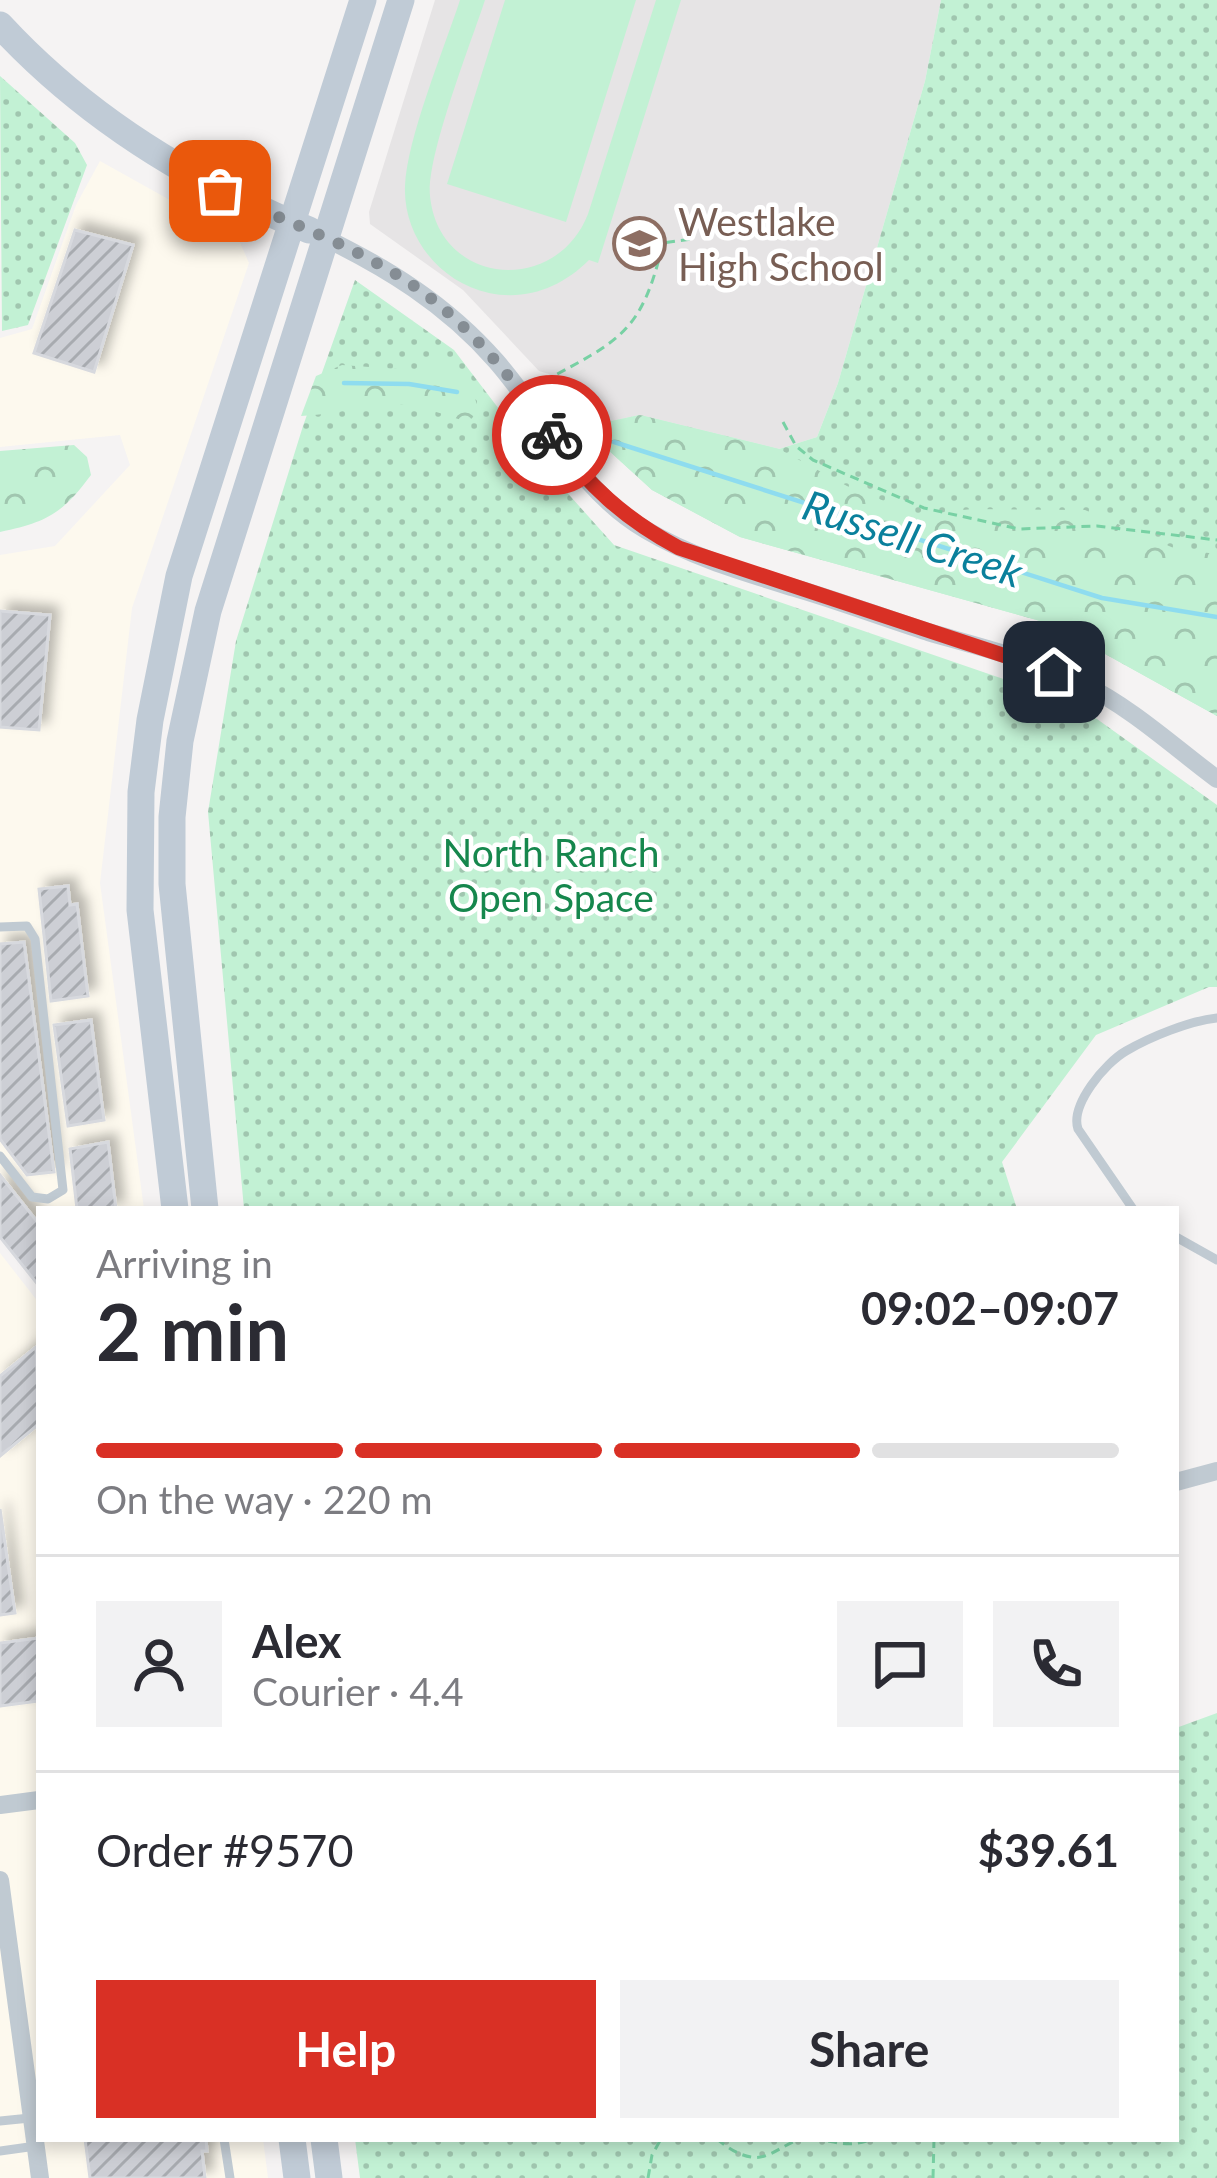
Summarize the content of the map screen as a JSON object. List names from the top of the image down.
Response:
{
  "water": ["Russell Creek"],
  "parks": ["North Ranch Open Space"],
  "places": {
    "school or university": ["Westlake High School"]
  },
  "page": {
    "heading": ["2 min", "Arriving in", "09:02–09:07"],
    "panel": [
      "Alex",
      "Courier · 4.4",
      "Order #9570",
      "$39.61"
    ],
    "bar": "On the way · 220 m",
    "buttons": ["Help", "Share"]
  }
}
